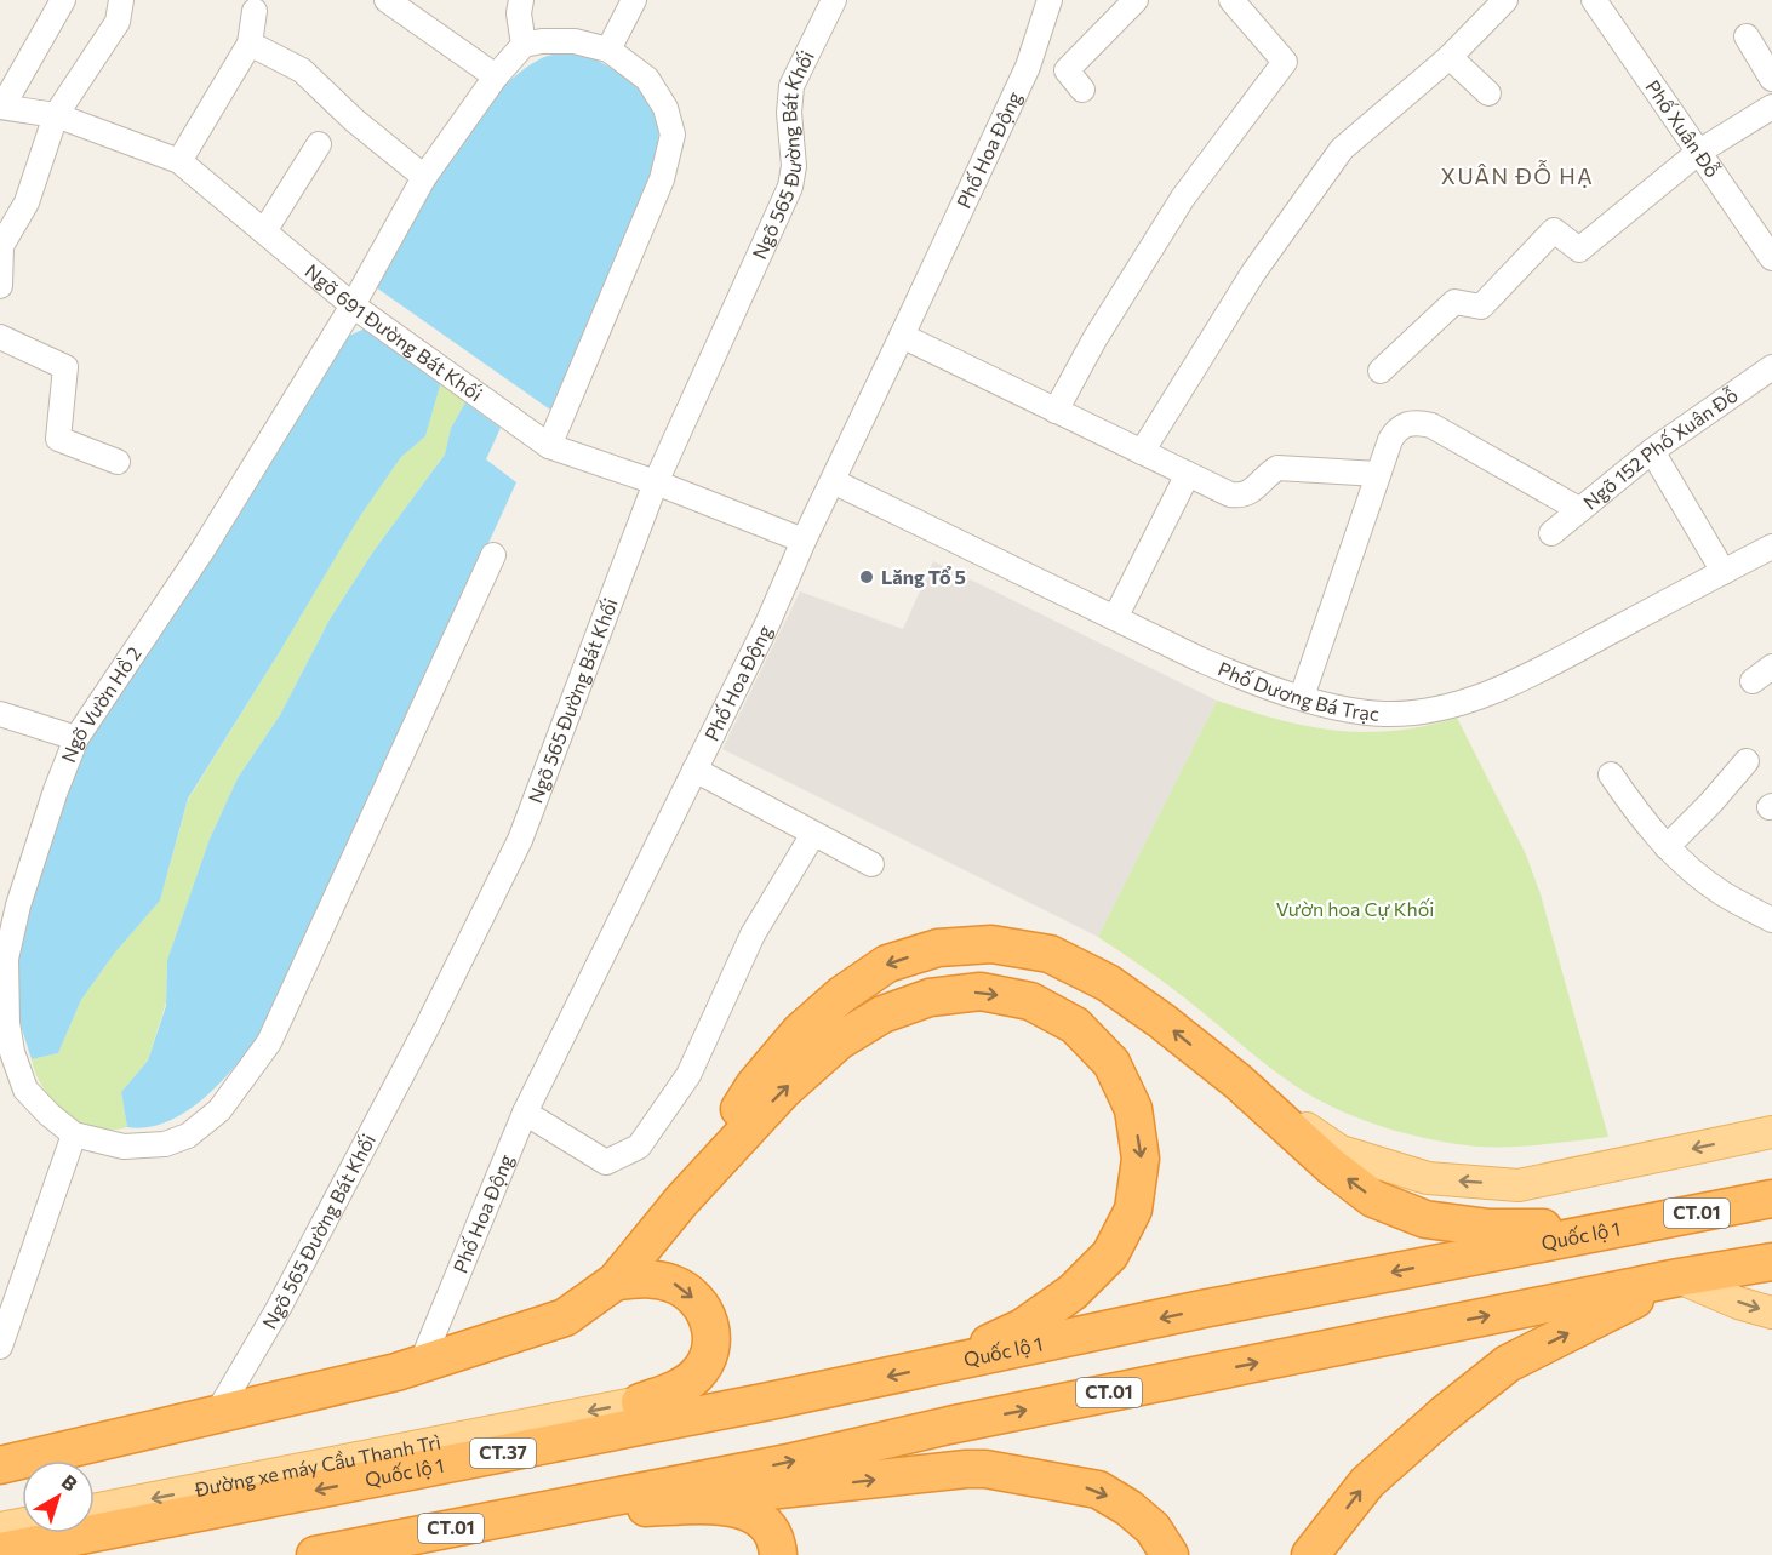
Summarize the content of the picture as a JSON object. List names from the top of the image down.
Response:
{
  "streets": {
    "highway": ["CT.01", "Quốc lộ 1", "CT.37"],
    "main road": ["Đường xe máy Cầu Thanh Trì"],
    "street": [
      "Phố Xuân Đỗ",
      "Phố Hoa Động",
      "Ngõ 565 Đường Bát Khối",
      "Ngõ 691 Đường Bát Khối",
      "Ngõ 152 Phố Xuân Đỗ",
      "Phố Dương Bá Trạc",
      "Ngõ Vườn Hồ 2"
    ]
  },
  "crossings": [
    ["Phố Hoa Động", "Ngõ 691 Đường Bát Khối"],
    ["Phố Hoa Động", "Phố Dương Bá Trạc"],
    ["Ngõ 565 Đường Bát Khối", "Ngõ 691 Đường Bát Khối"],
    ["Ngõ 691 Đường Bát Khối", "Ngõ Vườn Hồ 2"],
    ["Quốc lộ 1", "CT.37"],
    ["Quốc lộ 1", "Đường xe máy Cầu Thanh Trì"],
    ["CT.37", "Đường xe máy Cầu Thanh Trì"]
  ],
  "one_way": ["Đường xe máy Cầu Thanh Trì"],
  "districts": ["XUÂN ĐỖ HẠ"],
  "parks": ["Vườn hoa Cự Khối"],
  "places": ["Lăng Tổ 5"],
  "north": "top right"
}
